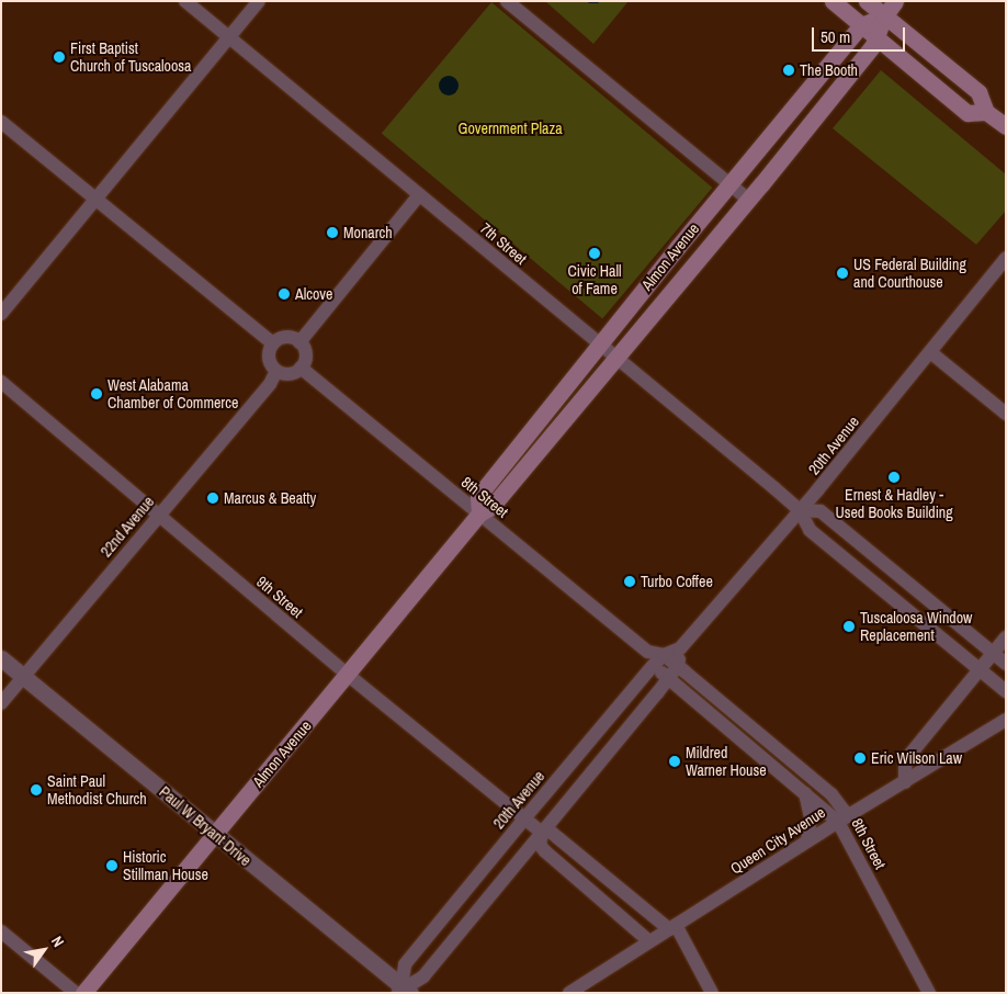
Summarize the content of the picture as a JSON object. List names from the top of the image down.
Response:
{
  "streets": {
    "main road": ["Almon Avenue"],
    "street": [
      "7th Street",
      "20th Avenue",
      "8th Street",
      "22nd Avenue",
      "9th Street",
      "Paul W Bryant Drive",
      "Queen City Avenue"
    ]
  },
  "crossings": [
    ["7th Street", "Almon Avenue"],
    ["7th Street", "20th Avenue"],
    ["Almon Avenue", "8th Street"],
    ["Almon Avenue", "9th Street"],
    ["Almon Avenue", "Paul W Bryant Drive"],
    ["20th Avenue", "8th Street"],
    ["20th Avenue", "9th Street"],
    ["20th Avenue", "Paul W Bryant Drive"],
    ["8th Street", "22nd Avenue"],
    ["8th Street", "Queen City Avenue"],
    ["22nd Avenue", "9th Street"],
    ["22nd Avenue", "Paul W Bryant Drive"],
    ["9th Street", "Queen City Avenue"]
  ],
  "parks": ["Government Plaza"],
  "places": [
    "First Baptist Church of Tuscaloosa",
    "The Booth",
    "Monarch",
    "Civic Hall of Fame",
    "US Federal Building and Courthouse",
    "Alcove",
    "West Alabama Chamber of Commerce",
    "Ernest & Hadley - Used Books Building",
    "Marcus & Beatty",
    "Turbo Coffee",
    "Tuscaloosa Window Replacement",
    "Eric Wilson Law",
    "Mildred Warner House",
    "Saint Paul Methodist Church",
    "Historic Stillman House"
  ],
  "scale_bar": "50 m",
  "north": "top right"
}
